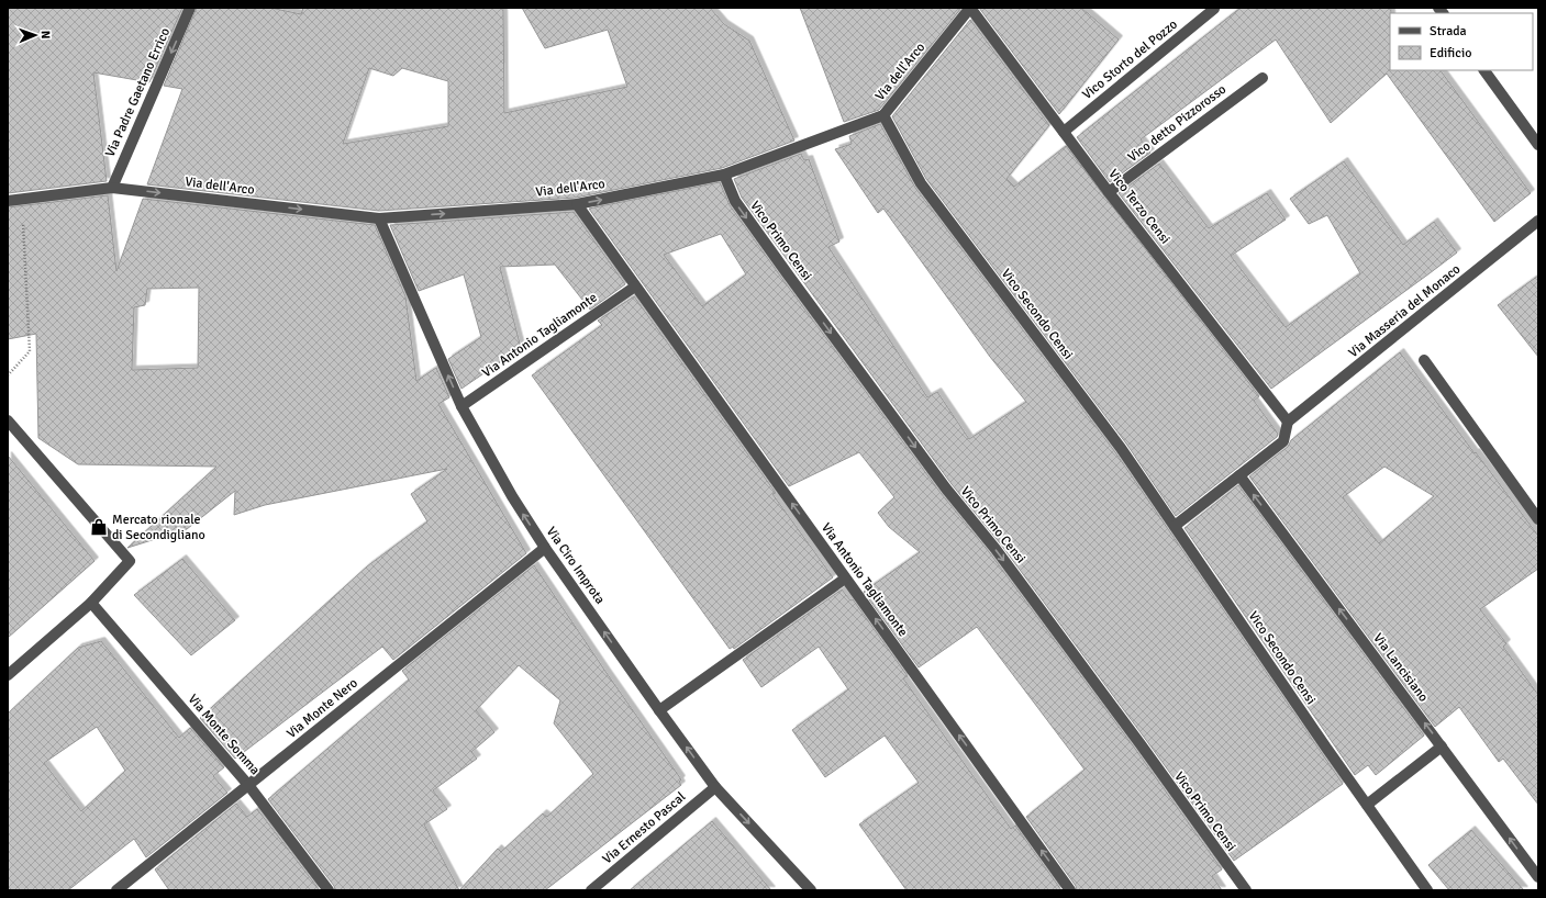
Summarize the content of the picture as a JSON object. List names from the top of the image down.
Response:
{
  "streets": {
    "street": [
      "Vico Storto del Pozzo",
      "Via dell'Arco",
      "Via Padre Gaetano Errico",
      "Vico detto Pizzorosso",
      "Vico Terzo Censi",
      "Vico Primo Censi",
      "Via Masseria del Monaco",
      "Vico Secondo Censi",
      "Via Antonio Tagliamonte",
      "Via Ciro Improta",
      "Via Lancisiano",
      "Via Monte Nero",
      "Via Monte Somma",
      "Via Ernesto Pascal"
    ]
  },
  "crossings": [
    ["Vico Storto del Pozzo", "Vico Terzo Censi"],
    ["Via dell'Arco", "Via Padre Gaetano Errico"],
    ["Via dell'Arco", "Vico Terzo Censi"],
    ["Via dell'Arco", "Vico Primo Censi"],
    ["Via dell'Arco", "Vico Secondo Censi"],
    ["Via dell'Arco", "Via Antonio Tagliamonte"],
    ["Via dell'Arco", "Via Ciro Improta"],
    ["Vico detto Pizzorosso", "Vico Terzo Censi"],
    ["Vico Terzo Censi", "Via Masseria del Monaco"],
    ["Via Antonio Tagliamonte", "Via Ciro Improta"],
    ["Via Ciro Improta", "Via Monte Nero"],
    ["Via Ciro Improta", "Via Ernesto Pascal"],
    ["Via Monte Nero", "Via Monte Somma"]
  ],
  "one_way": [
    "Via dell'Arco",
    "Via Padre Gaetano Errico",
    "Vico Primo Censi",
    "Via Antonio Tagliamonte",
    "Via Lancisiano"
  ],
  "places": {
    "shop": ["Mercato rionale di Secondigliano"]
  },
  "legend": ["Strada", "Edificio"],
  "north": "right"
}
